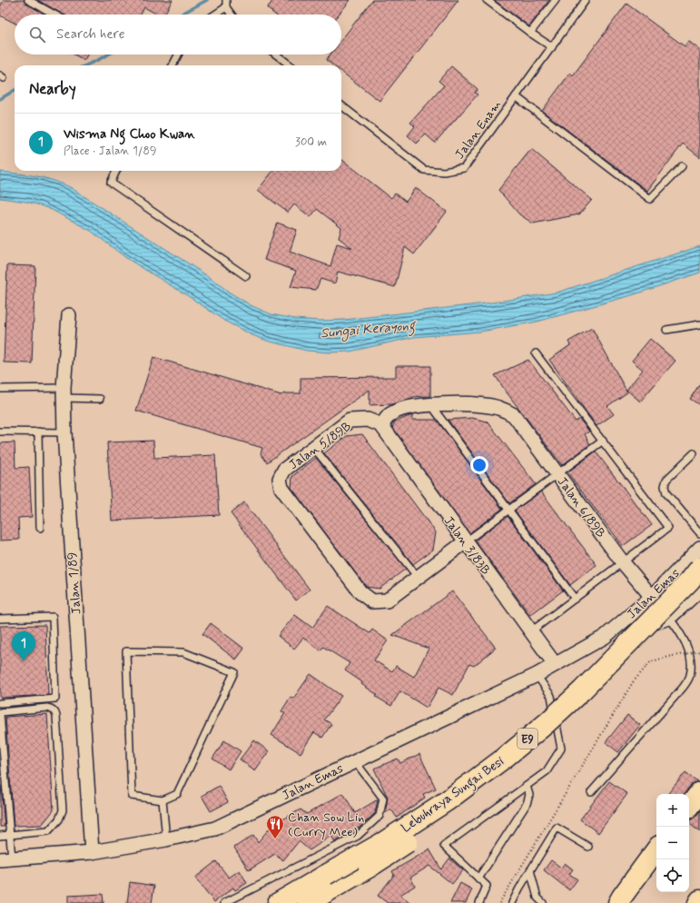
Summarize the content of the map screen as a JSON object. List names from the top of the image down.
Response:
{
  "streets": {
    "highway": ["E9", "Lebuhraya Sungai Besi"],
    "street": [
      "Jalan 5/89B",
      "Jalan 6/89B",
      "Jalan 3/83B",
      "Jalan 1/89",
      "Jalan Emas"
    ],
    "lane": ["Jalan Enam"]
  },
  "crossings": [
    ["Jalan 5/89B", "Jalan 3/83B"],
    ["Jalan 6/89B", "Jalan Emas"],
    ["Jalan 3/83B", "Jalan Emas"],
    ["Jalan 1/89", "Jalan Emas"],
    ["Jalan Emas", "Lebuhraya Sungai Besi"]
  ],
  "water": ["Sungai Kerayong"],
  "places": {
    "restaurant": ["Chan Sow Lin (Curry Mee)"]
  },
  "page": {
    "search": "Search here",
    "heading": "Nearby",
    "list": [
      {
        "mark": "1",
        "name": "Wisma Ng Choo Kwan",
        "note": "Place · Jalan 1/89",
        "value": "300 m"
      }
    ],
    "pins": "1",
    "map_buttons": ["+", "−"]
  }
}
